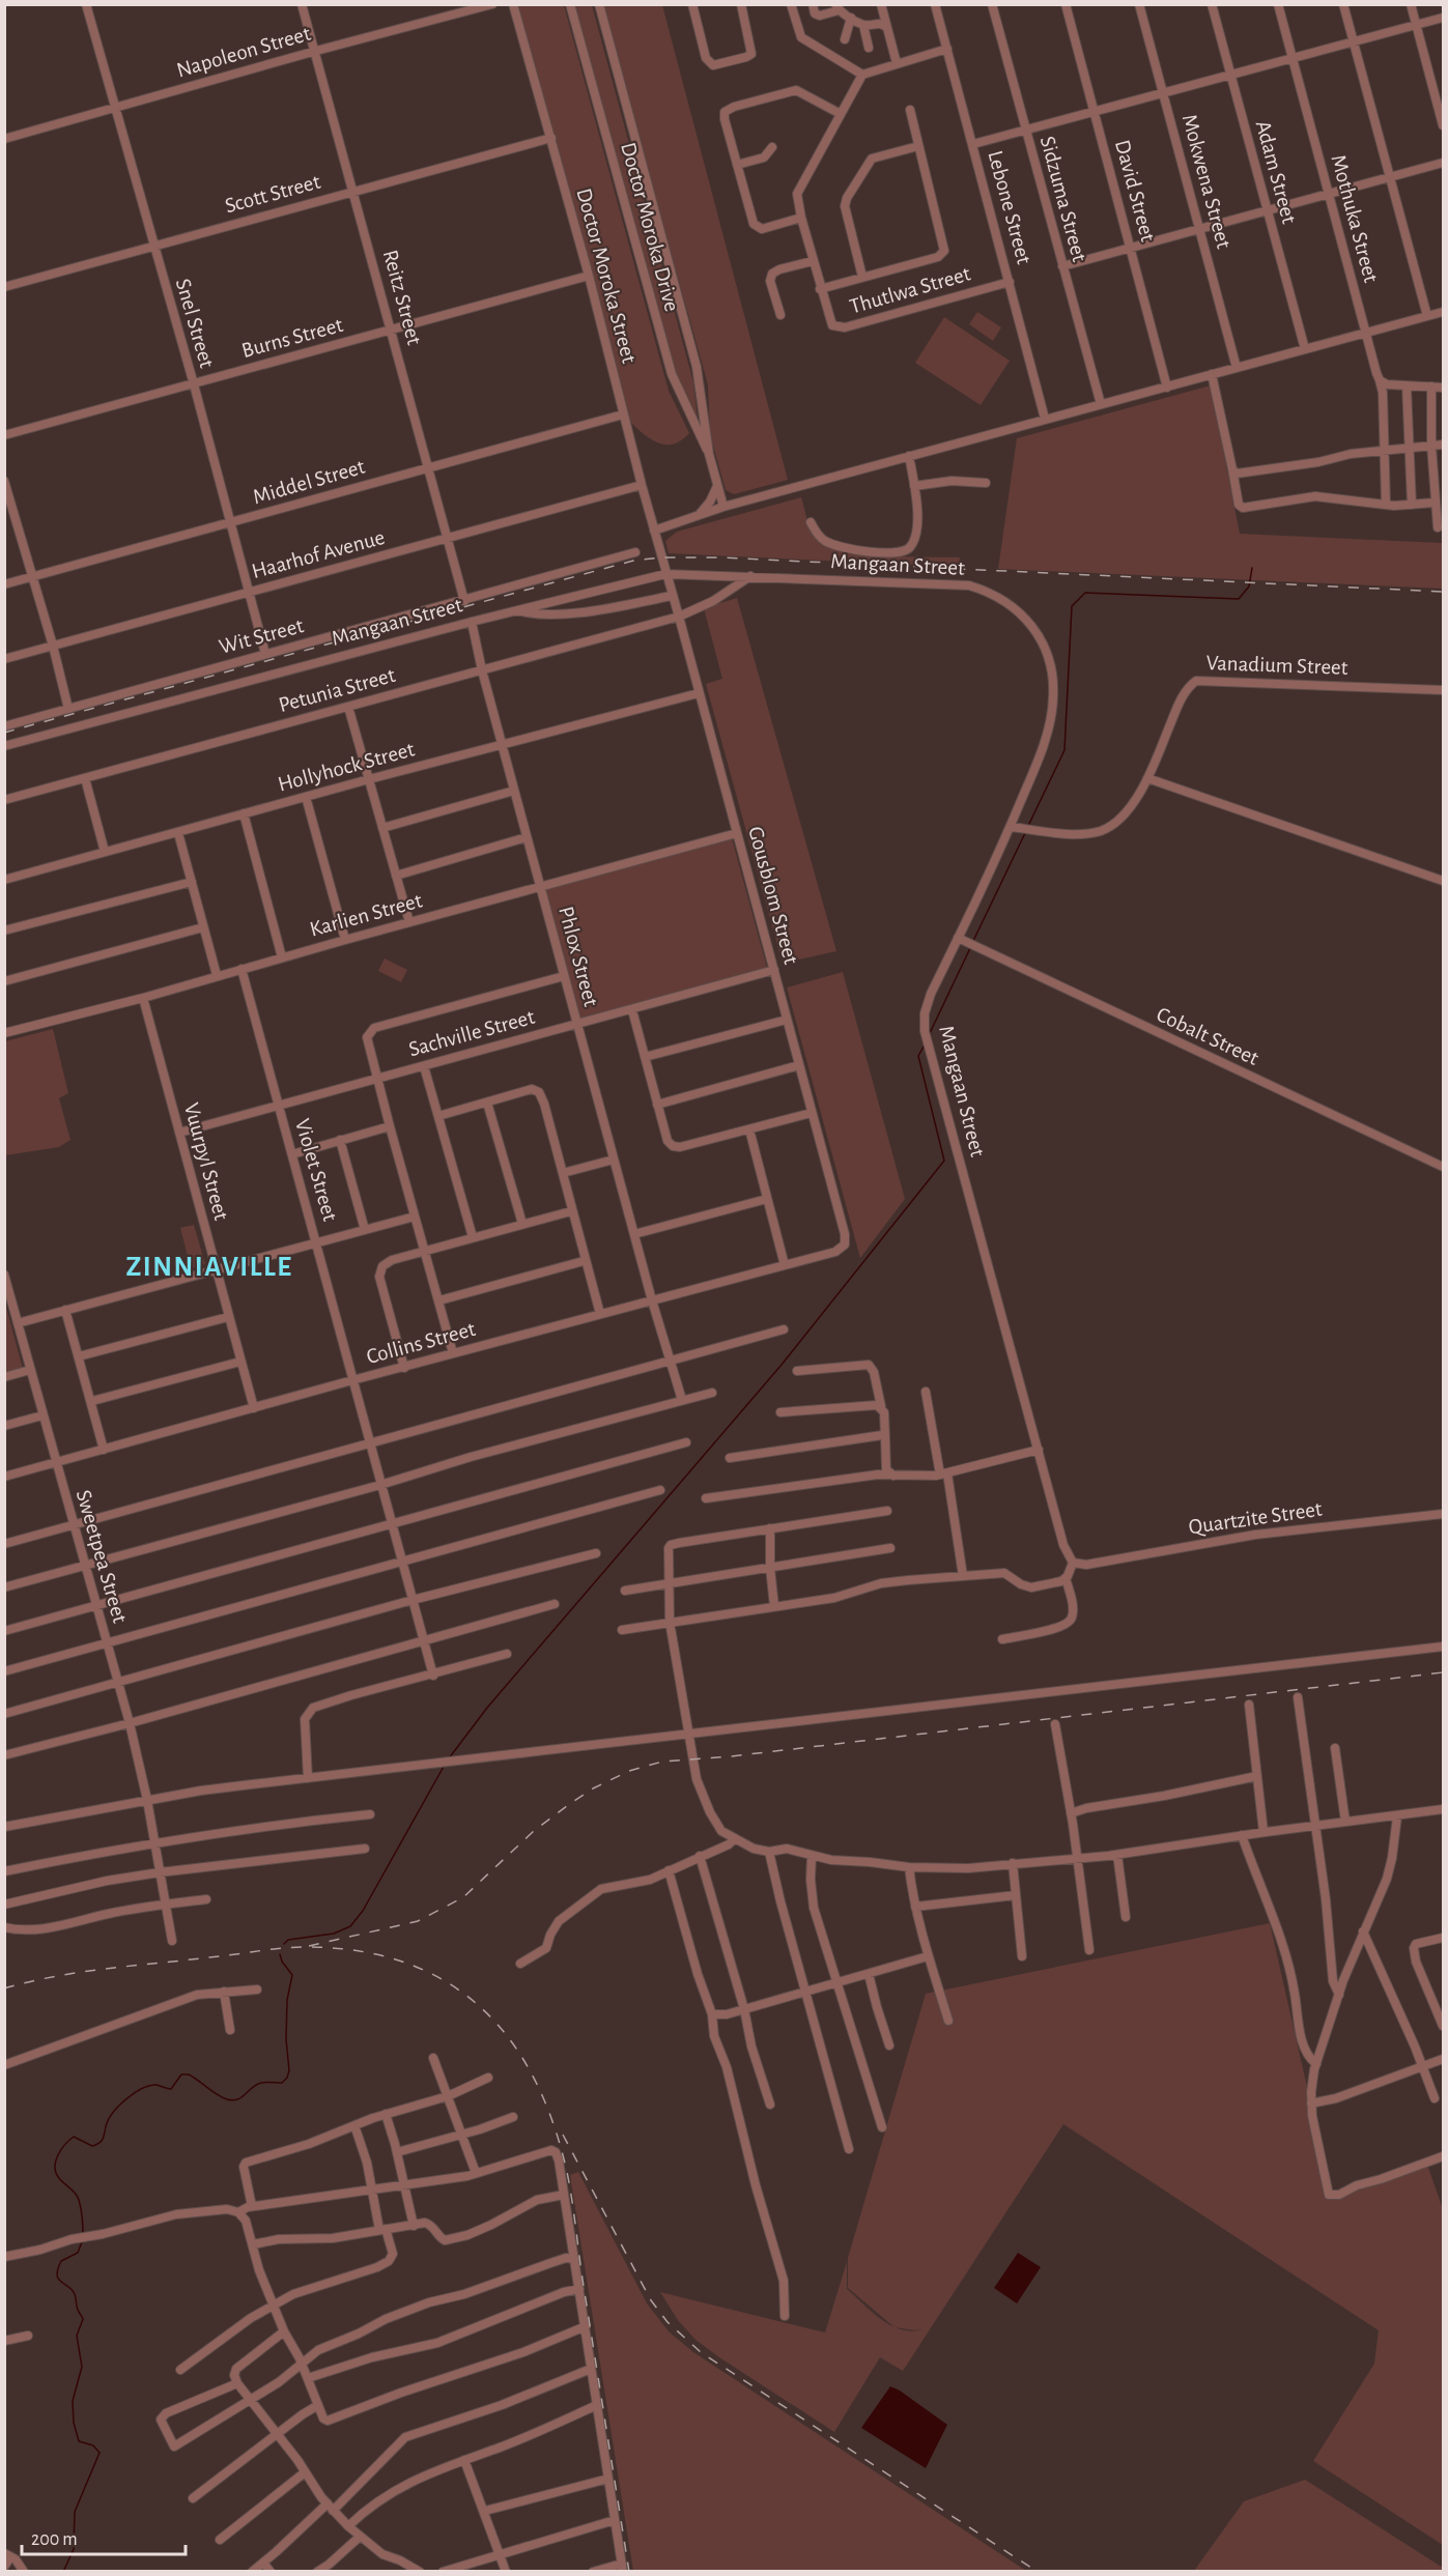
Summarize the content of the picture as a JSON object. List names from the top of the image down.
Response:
{
  "streets": {
    "street": [
      "Napoleon Street",
      "Adam Street",
      "Mokwena Street",
      "David Street",
      "Scott Street",
      "Sidzuma Street",
      "Lebone Street",
      "Mothuka Street",
      "Doctor Moroka Drive",
      "Doctor Moroka Street",
      "Thutlwa Street",
      "Reitz Street",
      "Snel Street",
      "Burns Street",
      "Middel Street",
      "Haarhof Avenue",
      "Mangaan Street",
      "Wit Street",
      "Vanadium Street",
      "Petunia Street",
      "Hollyhock Street",
      "Gousblom Street",
      "Karlien Street",
      "Phlox Street",
      "Sachville Street",
      "Cobalt Street",
      "Vuurpyl Street",
      "Violet Street",
      "Collins Street",
      "Quartzite Street",
      "Sweetpea Street"
    ]
  },
  "crossings": [
    ["Napoleon Street", "Reitz Street"],
    ["Napoleon Street", "Snel Street"],
    ["Scott Street", "Doctor Moroka Street"],
    ["Scott Street", "Reitz Street"],
    ["Scott Street", "Snel Street"],
    ["Lebone Street", "Thutlwa Street"],
    ["Doctor Moroka Street", "Burns Street"],
    ["Doctor Moroka Street", "Middel Street"],
    ["Doctor Moroka Street", "Haarhof Avenue"],
    ["Doctor Moroka Street", "Gousblom Street"],
    ["Reitz Street", "Burns Street"],
    ["Reitz Street", "Middel Street"],
    ["Reitz Street", "Haarhof Avenue"],
    ["Reitz Street", "Wit Street"],
    ["Snel Street", "Burns Street"],
    ["Snel Street", "Middel Street"],
    ["Snel Street", "Haarhof Avenue"],
    ["Snel Street", "Wit Street"],
    ["Mangaan Street", "Vanadium Street"],
    ["Mangaan Street", "Petunia Street"],
    ["Mangaan Street", "Gousblom Street"],
    ["Mangaan Street", "Phlox Street"],
    ["Mangaan Street", "Cobalt Street"],
    ["Mangaan Street", "Quartzite Street"],
    ["Petunia Street", "Gousblom Street"],
    ["Petunia Street", "Phlox Street"],
    ["Hollyhock Street", "Gousblom Street"],
    ["Hollyhock Street", "Phlox Street"],
    ["Gousblom Street", "Karlien Street"],
    ["Gousblom Street", "Sachville Street"],
    ["Gousblom Street", "Collins Street"],
    ["Karlien Street", "Phlox Street"],
    ["Karlien Street", "Vuurpyl Street"],
    ["Karlien Street", "Violet Street"],
    ["Phlox Street", "Sachville Street"],
    ["Phlox Street", "Collins Street"],
    ["Sachville Street", "Vuurpyl Street"],
    ["Sachville Street", "Violet Street"],
    ["Vuurpyl Street", "Collins Street"],
    ["Violet Street", "Collins Street"],
    ["Collins Street", "Sweetpea Street"]
  ],
  "districts": ["ZINNIAVILLE"],
  "scale_bar": "200 m"
}
